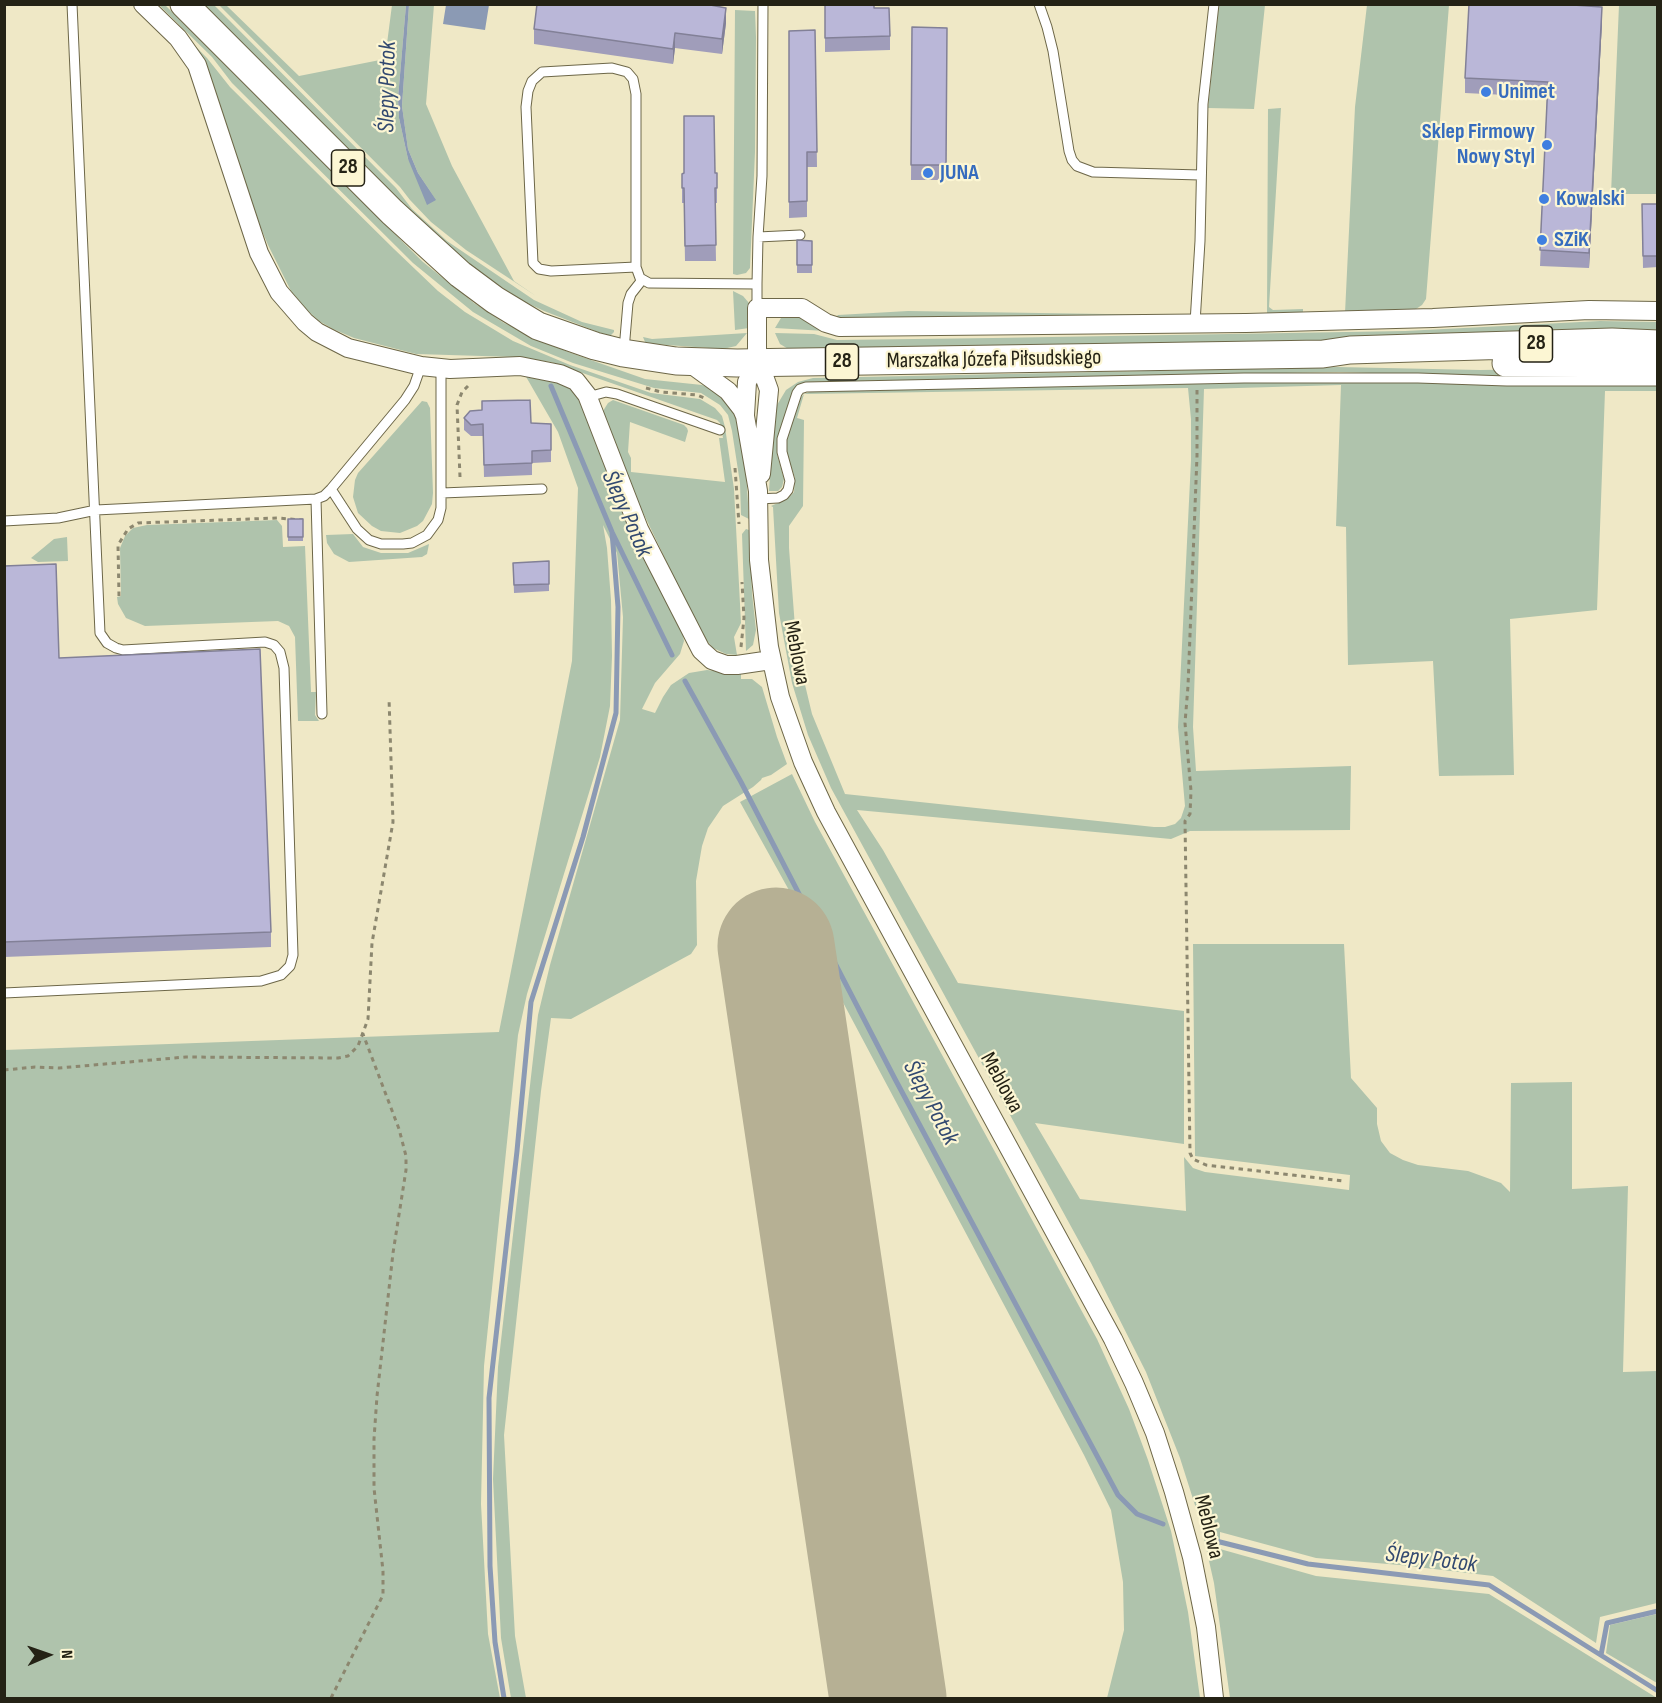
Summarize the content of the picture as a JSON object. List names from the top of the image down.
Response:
{
  "streets": {
    "main road": ["28", "Marszałka Józefa Piłsudskiego"],
    "street": ["Meblowa"]
  },
  "crossings": [
    ["Marszałka Józefa Piłsudskiego", "Meblowa"]
  ],
  "water": ["Ślepy Potok"],
  "places": [
    "Unimet",
    "Sklep Firmowy Nowy Styl",
    "JUNA",
    "Kowalski",
    "SZiK"
  ],
  "north": "right"
}
